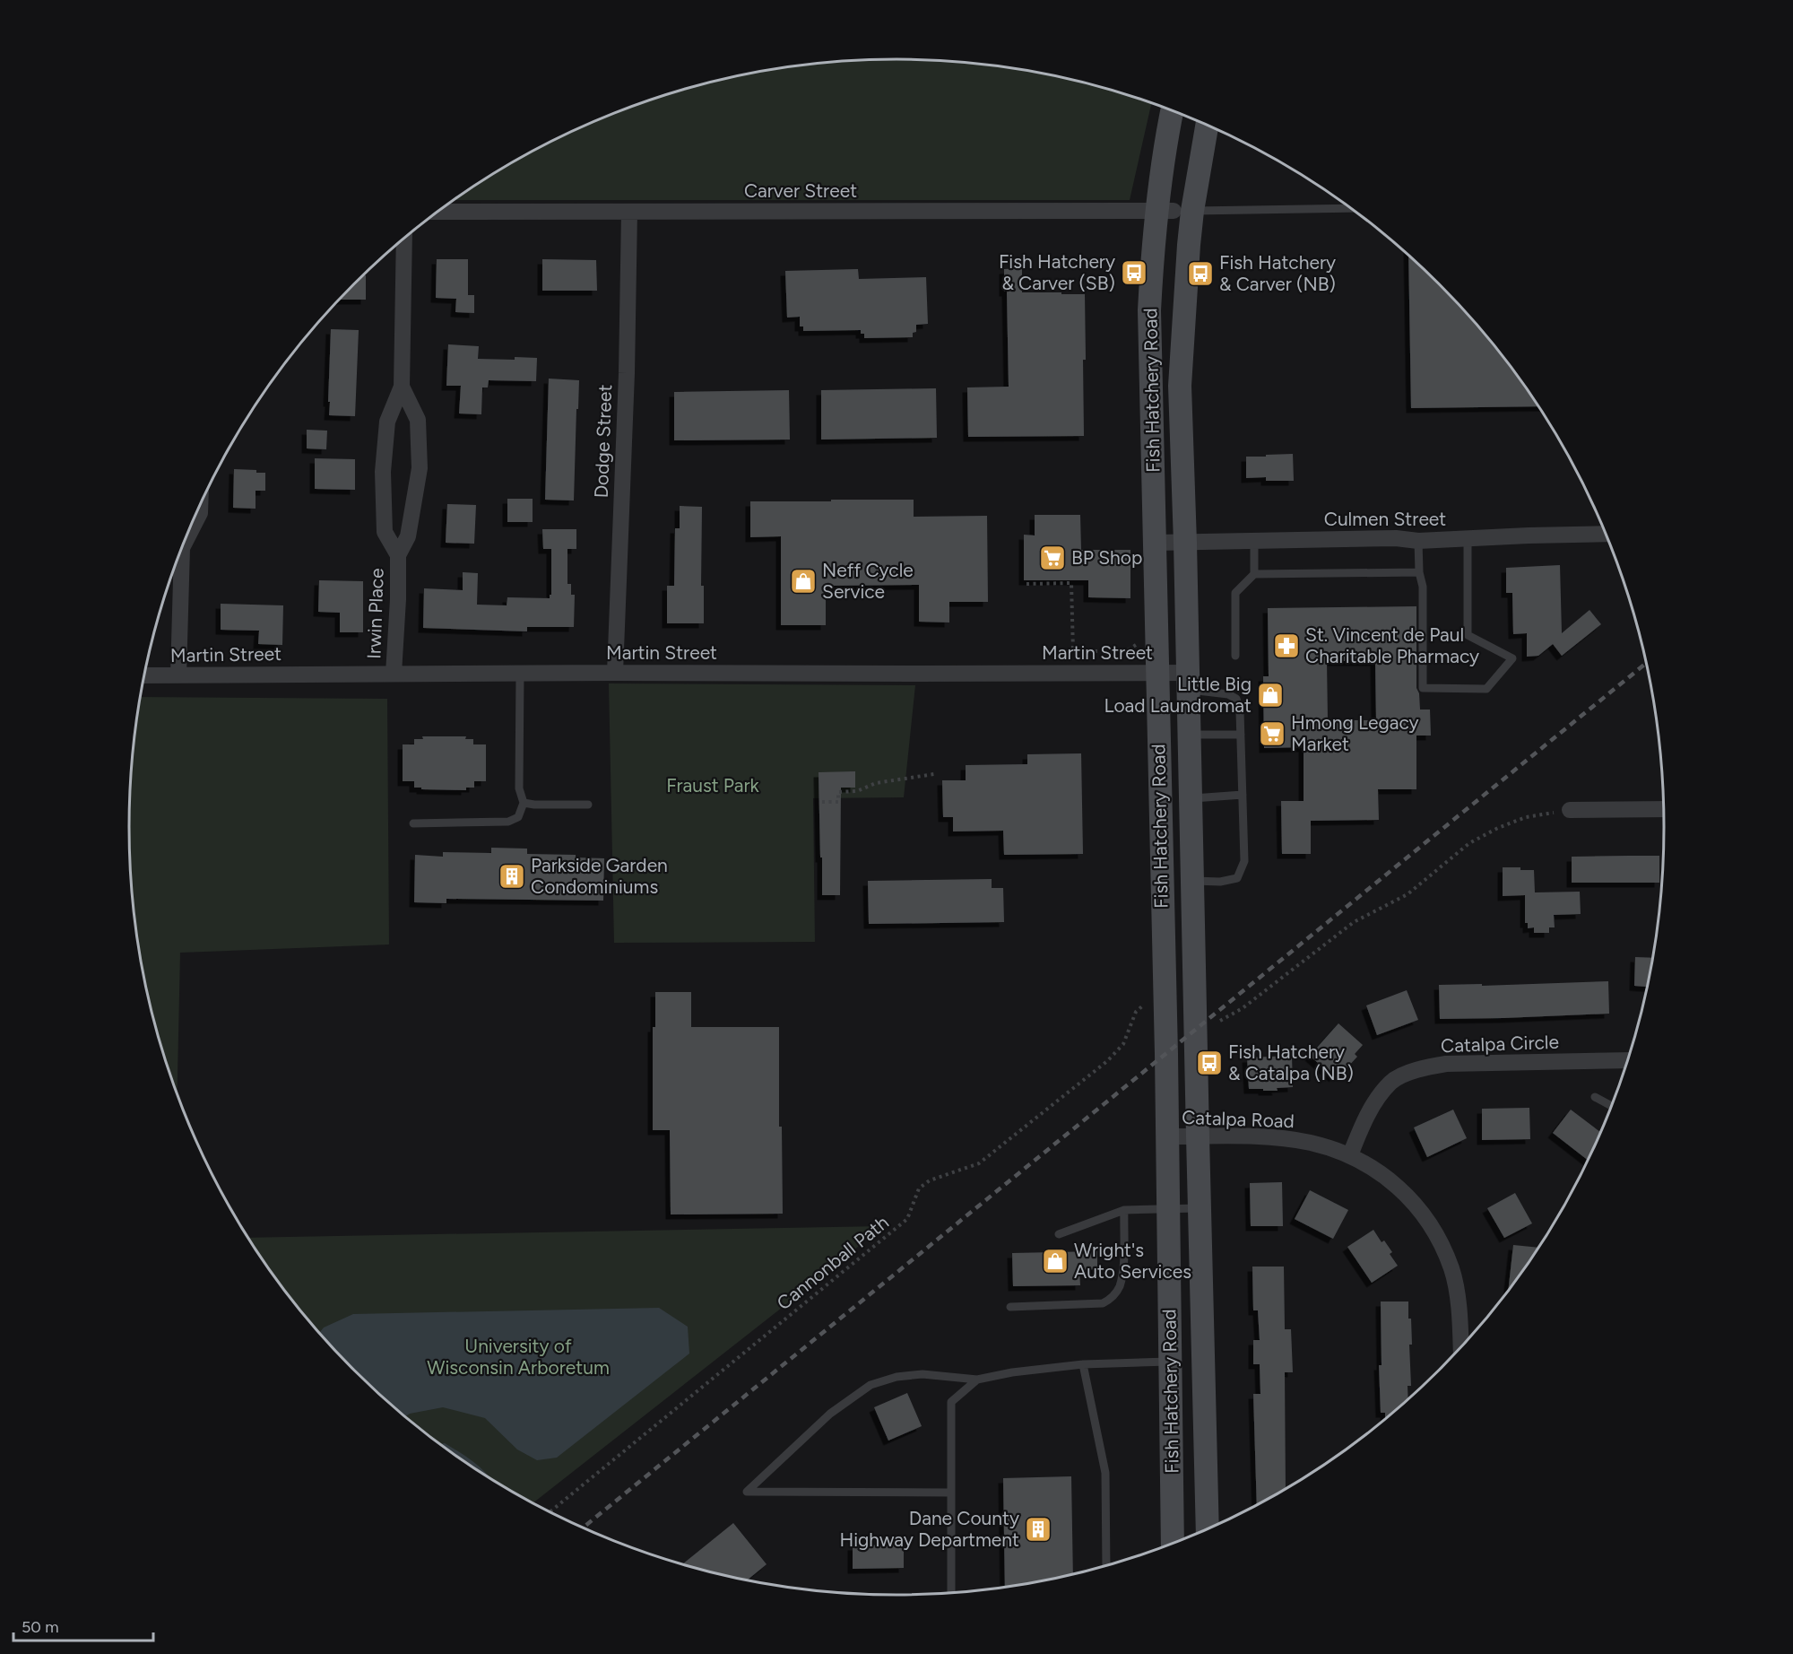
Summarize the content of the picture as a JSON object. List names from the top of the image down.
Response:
{
  "streets": {
    "main road": ["Fish Hatchery Road"],
    "street": [
      "Carver Street",
      "Dodge Street",
      "Culmen Street",
      "Irwin Place",
      "Martin Street",
      "Catalpa Circle",
      "Catalpa Road"
    ],
    "path": ["Cannonball Path"]
  },
  "crossings": [
    ["Carver Street", "Fish Hatchery Road"],
    ["Carver Street", "Dodge Street"],
    ["Fish Hatchery Road", "Culmen Street"],
    ["Fish Hatchery Road", "Martin Street"],
    ["Fish Hatchery Road", "Catalpa Road"],
    ["Dodge Street", "Martin Street"],
    ["Irwin Place", "Martin Street"],
    ["Catalpa Circle", "Catalpa Road"]
  ],
  "parks": ["Fraust Park", "University of Wisconsin Arboretum"],
  "places": {
    "bus stop": ["Fish Hatchery & Carver (SB)", "Fish Hatchery & Carver (NB)", "Fish Hatchery & Catalpa (NB)"],
    "supermarket": ["BP Shop", "Hmong Legacy Market"],
    "shop": ["Neff Cycle Service", "Little Big Load Laundromat", "Wright's Auto Services"],
    "pharmacy": ["St. Vincent de Paul Charitable Pharmacy"],
    "building": ["Parkside Garden Condominiums", "Dane County Highway Department"]
  },
  "scale_bar": "50 m"
}
